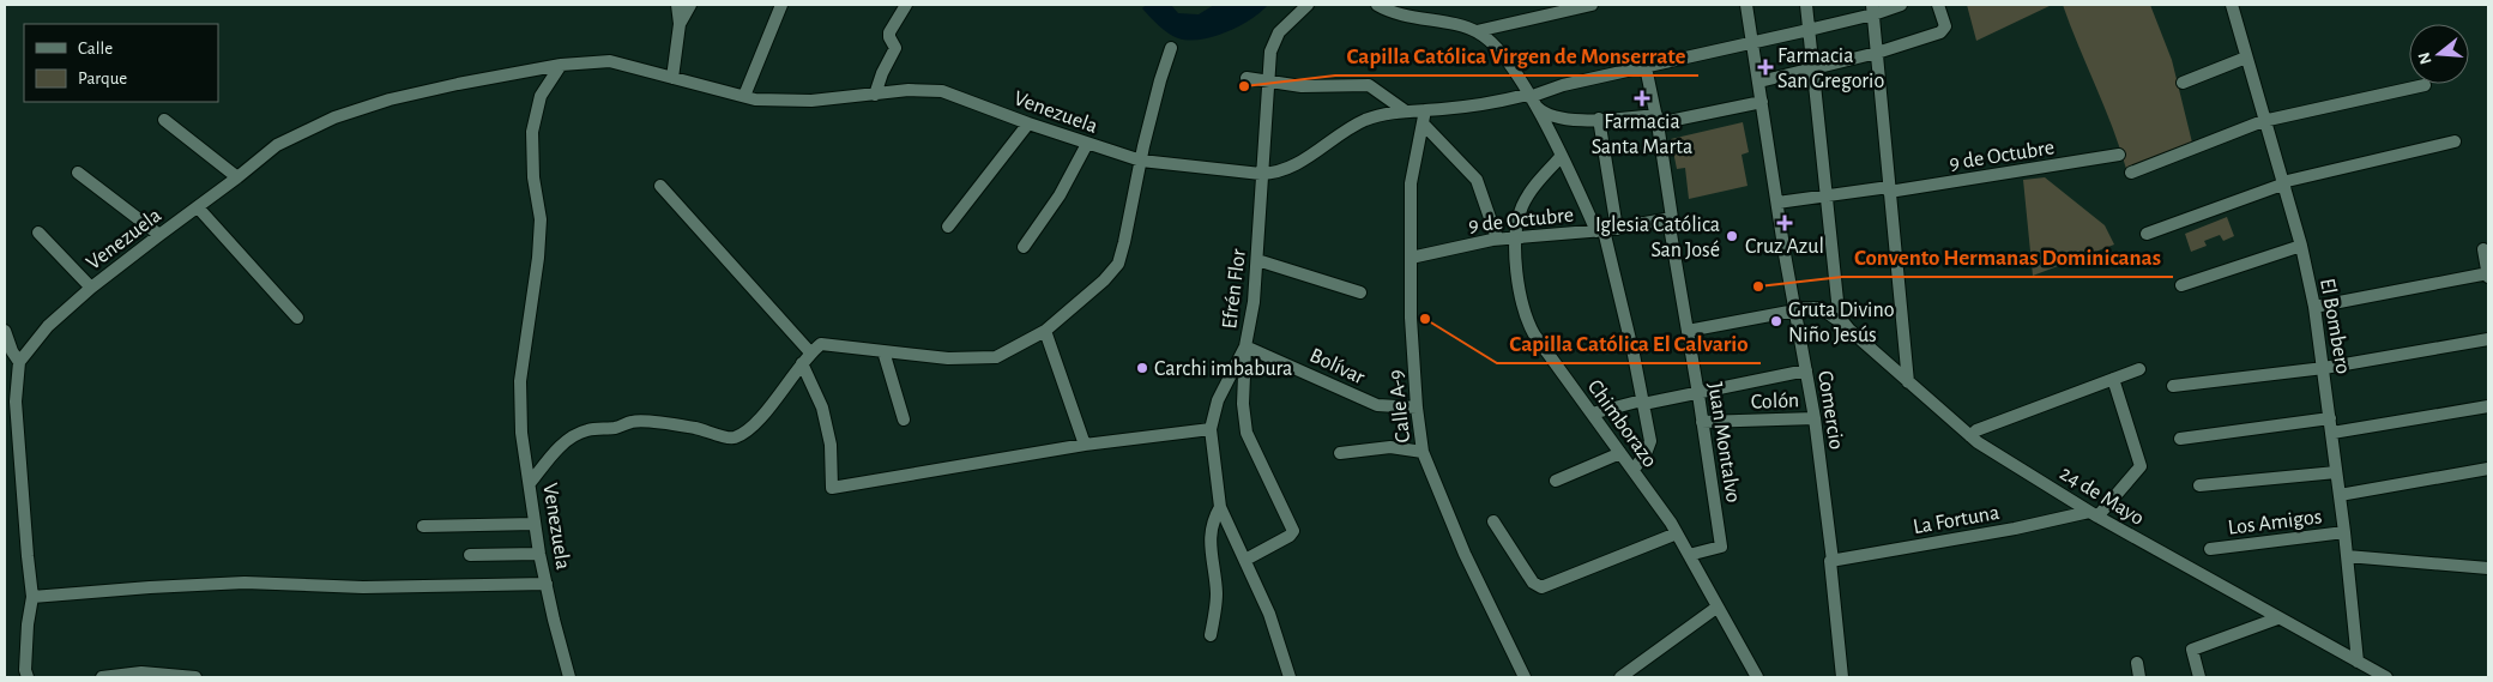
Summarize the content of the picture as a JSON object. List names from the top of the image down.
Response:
{
  "streets": {
    "street": [
      "Venezuela",
      "9 de Octubre",
      "Efrén Flor",
      "El Bombero",
      "Bolívar",
      "Colón",
      "Calle A-9",
      "Comercio",
      "Chimborazo",
      "Juan Montalvo",
      "24 de Mayo",
      "La Fortuna",
      "Los Amigos"
    ]
  },
  "crossings": [
    ["Venezuela", "Efrén Flor"],
    ["Venezuela", "Calle A-9"],
    ["Venezuela", "Comercio"],
    ["Venezuela", "Juan Montalvo"],
    ["Venezuela", "24 de Mayo"],
    ["9 de Octubre", "Calle A-9"],
    ["9 de Octubre", "Comercio"],
    ["9 de Octubre", "Chimborazo"],
    ["9 de Octubre", "Juan Montalvo"],
    ["9 de Octubre", "24 de Mayo"],
    ["Efrén Flor", "Bolívar"],
    ["El Bombero", "24 de Mayo"],
    ["El Bombero", "Los Amigos"],
    ["Bolívar", "Calle A-9"],
    ["Colón", "Comercio"],
    ["Colón", "Juan Montalvo"],
    ["Comercio", "La Fortuna"],
    ["Chimborazo", "Juan Montalvo"],
    ["24 de Mayo", "La Fortuna"]
  ],
  "places": {
    "health": ["Farmacia San Gregorio", "Farmacia Santa Marta", "Cruz Azul"],
    "other": [
      "Capilla Católica Virgen de Monserrate",
      "Iglesia Católica San José",
      "Convento Hermanas Dominicanas",
      "Capilla Católica El Calvario",
      "Gruta Divino Niño Jesús",
      "Carchi imbabura"
    ]
  },
  "legend": ["Calle", "Parque"],
  "north": "left"
}
